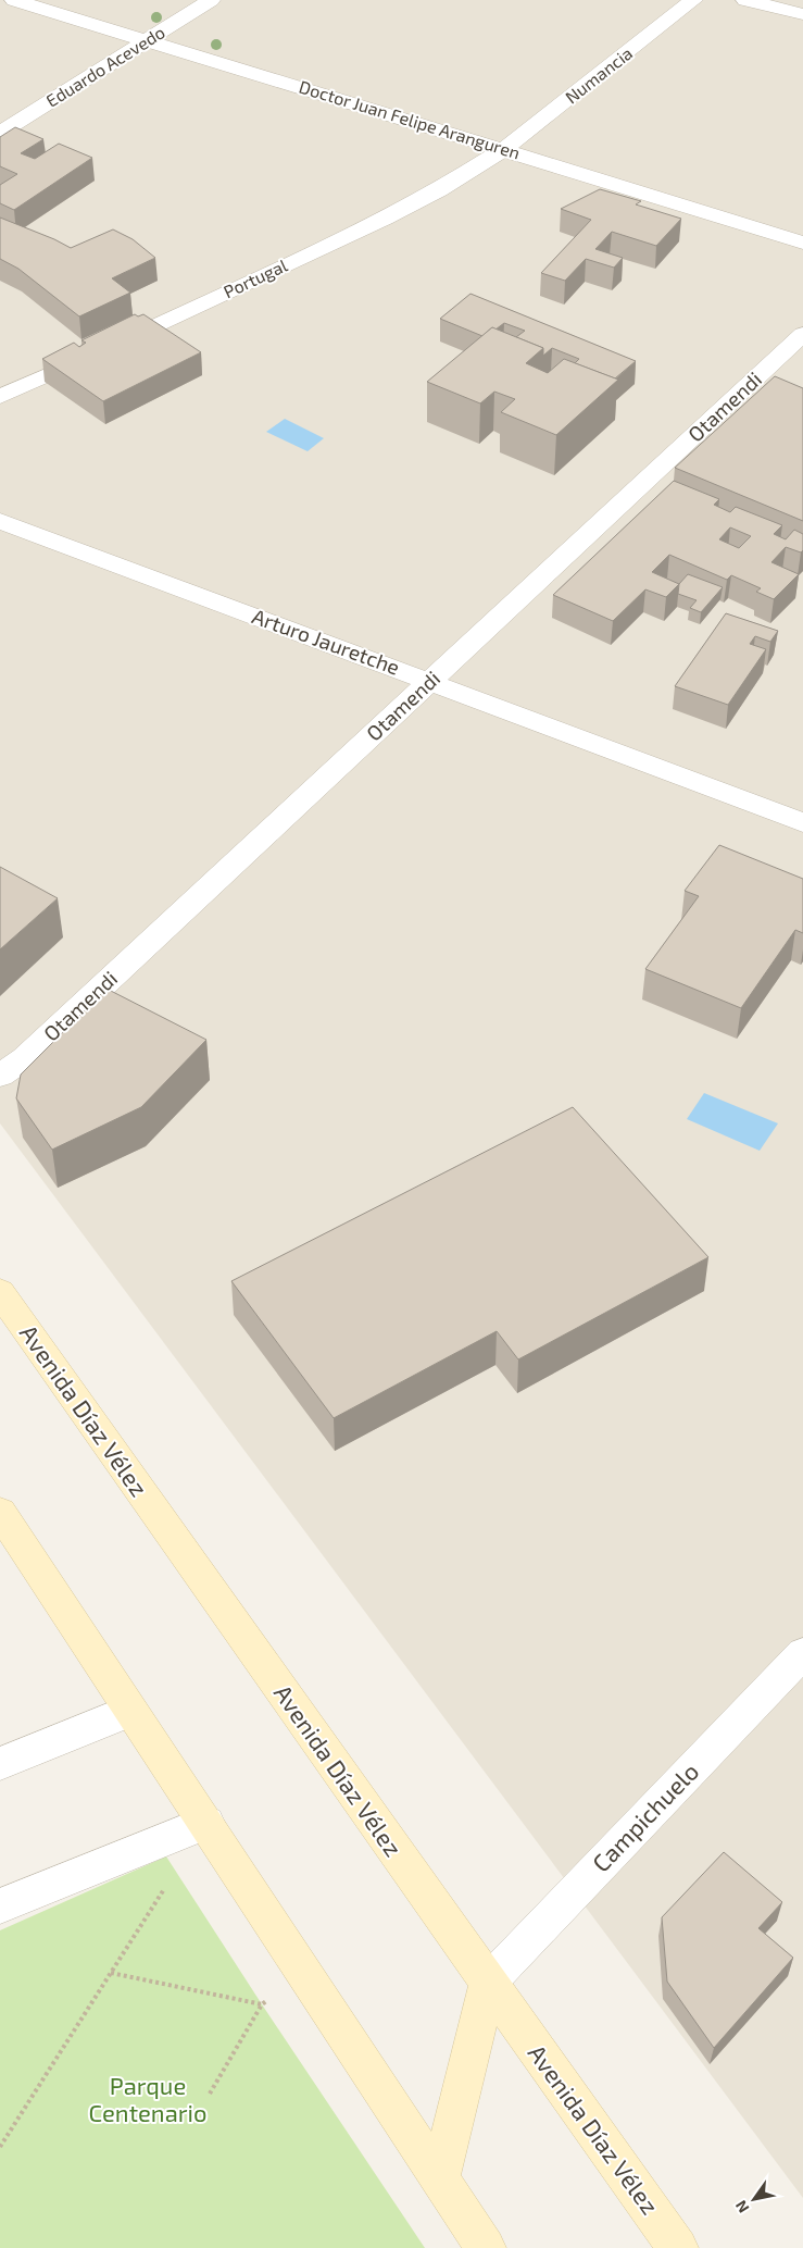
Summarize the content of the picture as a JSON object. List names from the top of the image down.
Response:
{
  "streets": {
    "main road": ["Avenida Díaz Vélez"],
    "street": [
      "Eduardo Acevedo",
      "Numancia",
      "Doctor Juan Felipe Aranguren",
      "Portugal",
      "Otamendi",
      "Arturo Jauretche",
      "Campichuelo"
    ]
  },
  "crossings": [
    ["Eduardo Acevedo", "Doctor Juan Felipe Aranguren"],
    ["Numancia", "Doctor Juan Felipe Aranguren"],
    ["Numancia", "Portugal"],
    ["Doctor Juan Felipe Aranguren", "Portugal"],
    ["Otamendi", "Arturo Jauretche"],
    ["Avenida Díaz Vélez", "Campichuelo"]
  ],
  "parks": ["Parque Centenario"],
  "north": "bottom left"
}
